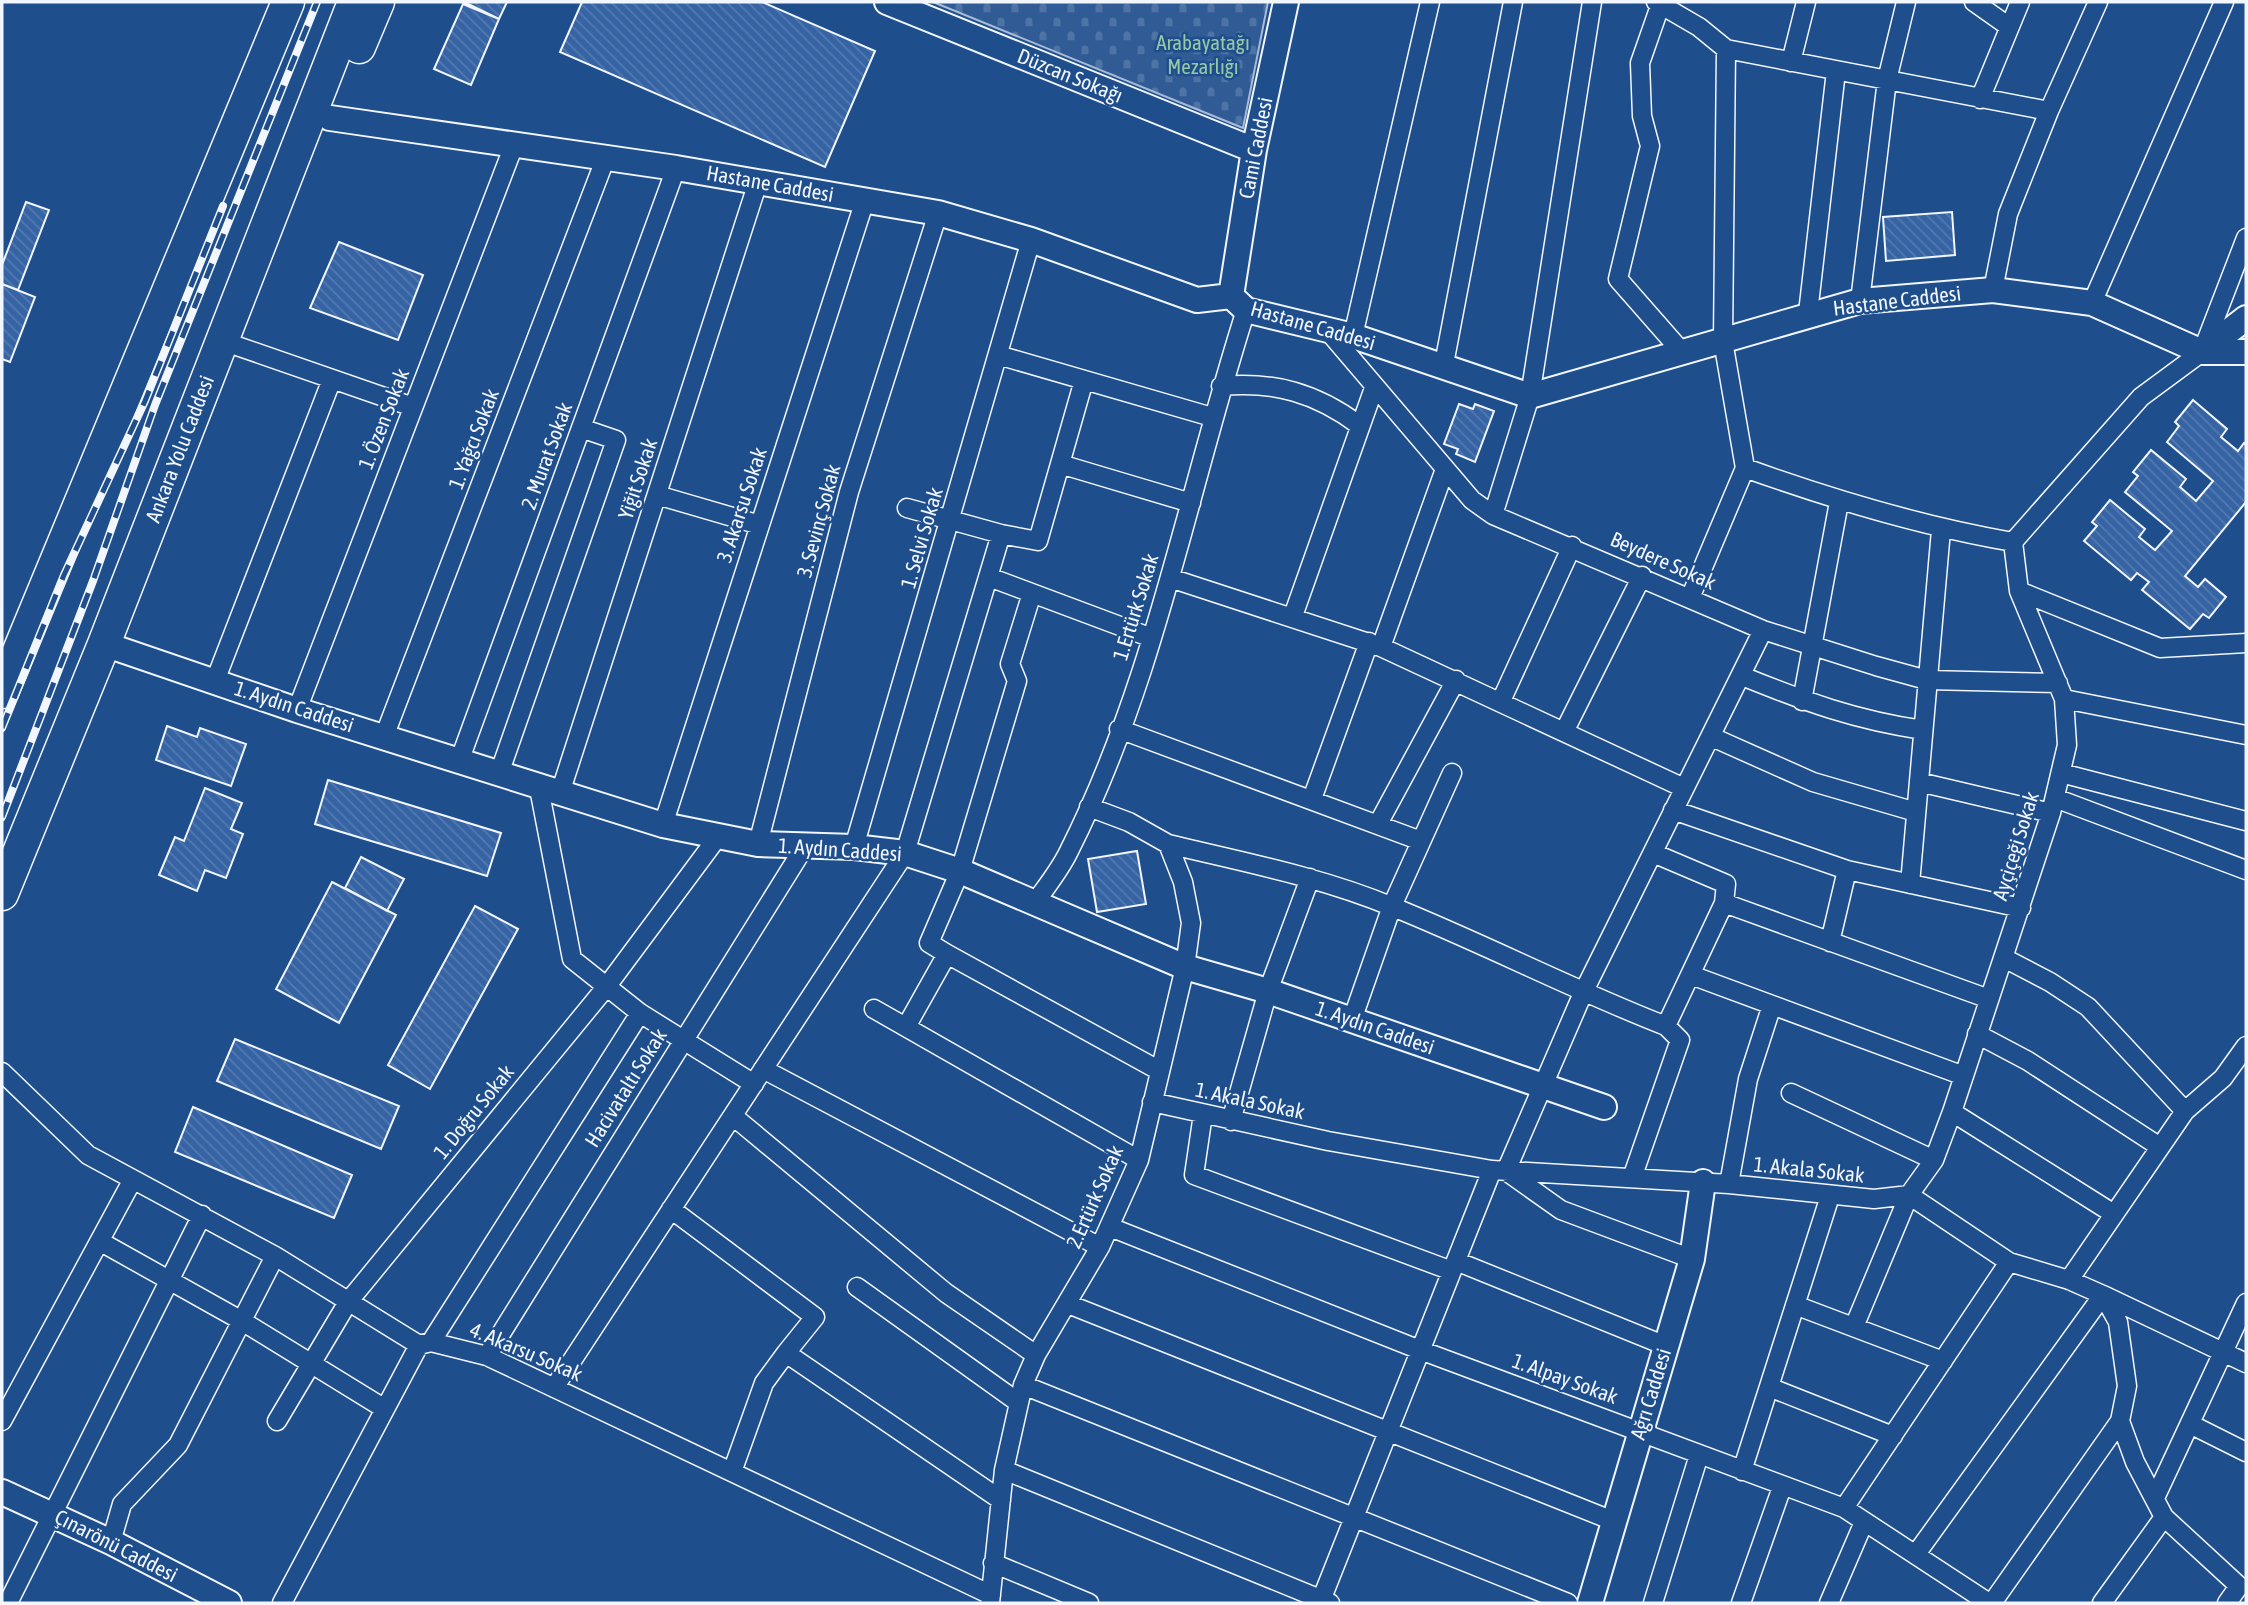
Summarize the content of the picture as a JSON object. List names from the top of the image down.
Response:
{
  "streets": {
    "highway": ["Ankara Yolu Caddesi"],
    "main road": [
      "Düzcan Sokağı",
      "Cami Caddesi",
      "Hastane Caddesi",
      "1. Aydın Caddesi",
      "Ağrı Caddesi",
      "Çınarönü Caddesi"
    ],
    "street": [
      "1. Özen Sokak",
      "1. Yağcı Sokak",
      "2. Murat Sokak",
      "Yiğit Sokak",
      "3. Akarsu Sokak",
      "3. Sevinç Sokak",
      "1. Selvi Sokak",
      "Beydere Sokak",
      "1.Ertürk Sokak",
      "Ayçiçeği Sokak",
      "Hacivataltı Sokak",
      "1. Akala Sokak",
      "1. Doğru Sokak",
      "2.Ertürk Sokak",
      "4. Akarsu Sokak",
      "1. Alpay Sokak"
    ]
  },
  "crossings": [
    ["Düzcan Sokağı", "Cami Caddesi"],
    ["Cami Caddesi", "Hastane Caddesi"],
    ["Cami Caddesi", "1.Ertürk Sokak"],
    ["Hastane Caddesi", "1. Özen Sokak"],
    ["Hastane Caddesi", "1. Yağcı Sokak"],
    ["Hastane Caddesi", "2. Murat Sokak"],
    ["Hastane Caddesi", "Yiğit Sokak"],
    ["Hastane Caddesi", "3. Akarsu Sokak"],
    ["Hastane Caddesi", "3. Sevinç Sokak"],
    ["Hastane Caddesi", "1. Selvi Sokak"],
    ["Hastane Caddesi", "Beydere Sokak"],
    ["Hastane Caddesi", "1.Ertürk Sokak"],
    ["1. Özen Sokak", "1. Aydın Caddesi"],
    ["1. Yağcı Sokak", "1. Aydın Caddesi"],
    ["Ankara Yolu Caddesi", "1. Aydın Caddesi"],
    ["2. Murat Sokak", "1. Aydın Caddesi"],
    ["Yiğit Sokak", "1. Aydın Caddesi"],
    ["3. Akarsu Sokak", "1. Aydın Caddesi"],
    ["3. Sevinç Sokak", "1. Aydın Caddesi"],
    ["1. Selvi Sokak", "1. Aydın Caddesi"],
    ["Beydere Sokak", "Ayçiçeği Sokak"],
    ["1.Ertürk Sokak", "1. Aydın Caddesi"],
    ["1. Aydın Caddesi", "Hacivataltı Sokak"],
    ["1. Aydın Caddesi", "1. Doğru Sokak"],
    ["1. Aydın Caddesi", "2.Ertürk Sokak"],
    ["Ayçiçeği Sokak", "1. Akala Sokak"],
    ["Hacivataltı Sokak", "4. Akarsu Sokak"],
    ["1. Akala Sokak", "2.Ertürk Sokak"],
    ["1. Akala Sokak", "Ağrı Caddesi"],
    ["1. Doğru Sokak", "4. Akarsu Sokak"],
    ["2.Ertürk Sokak", "4. Akarsu Sokak"],
    ["2.Ertürk Sokak", "1. Alpay Sokak"],
    ["1. Alpay Sokak", "Ağrı Caddesi"]
  ],
  "parks": ["Arabayatağı Mezarlığı"]
}
